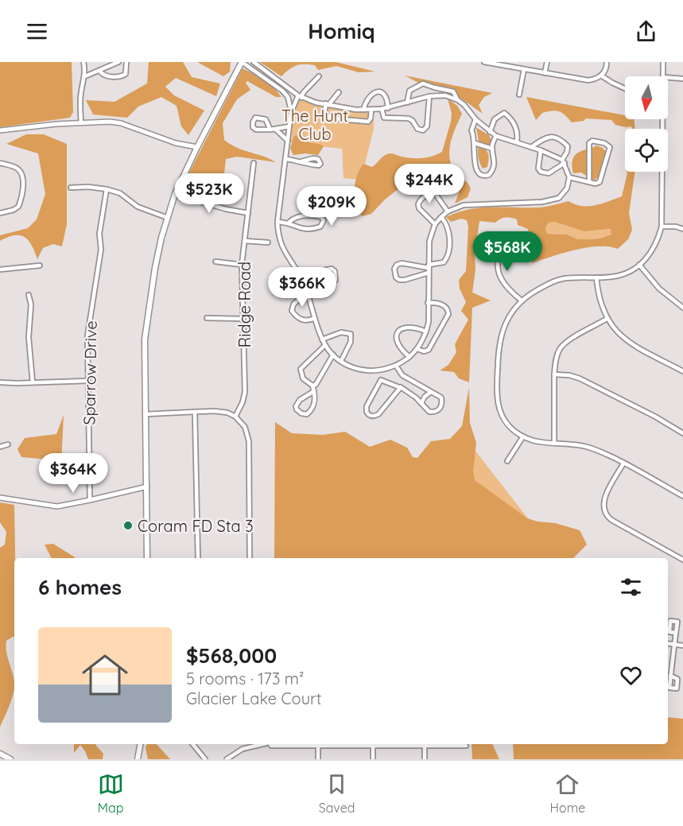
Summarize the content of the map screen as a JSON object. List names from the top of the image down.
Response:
{
  "streets": {
    "street": ["Ridge Road", "Sparrow Drive"]
  },
  "parks": ["The Hunt Club"],
  "places": ["Coram FD Sta 3"],
  "north": "bottom",
  "page": {
    "header": "Homiq",
    "price": [
      "$244K",
      "$523K",
      "$209K",
      "$568K",
      "$366K",
      "$364K"
    ],
    "heading": "6 homes",
    "list": [
      {
        "name": "$568,000",
        "note": "5 rooms · 173 m² · Glacier Lake Court"
      }
    ],
    "tabs": ["Map", "Saved", "Home"]
  }
}
